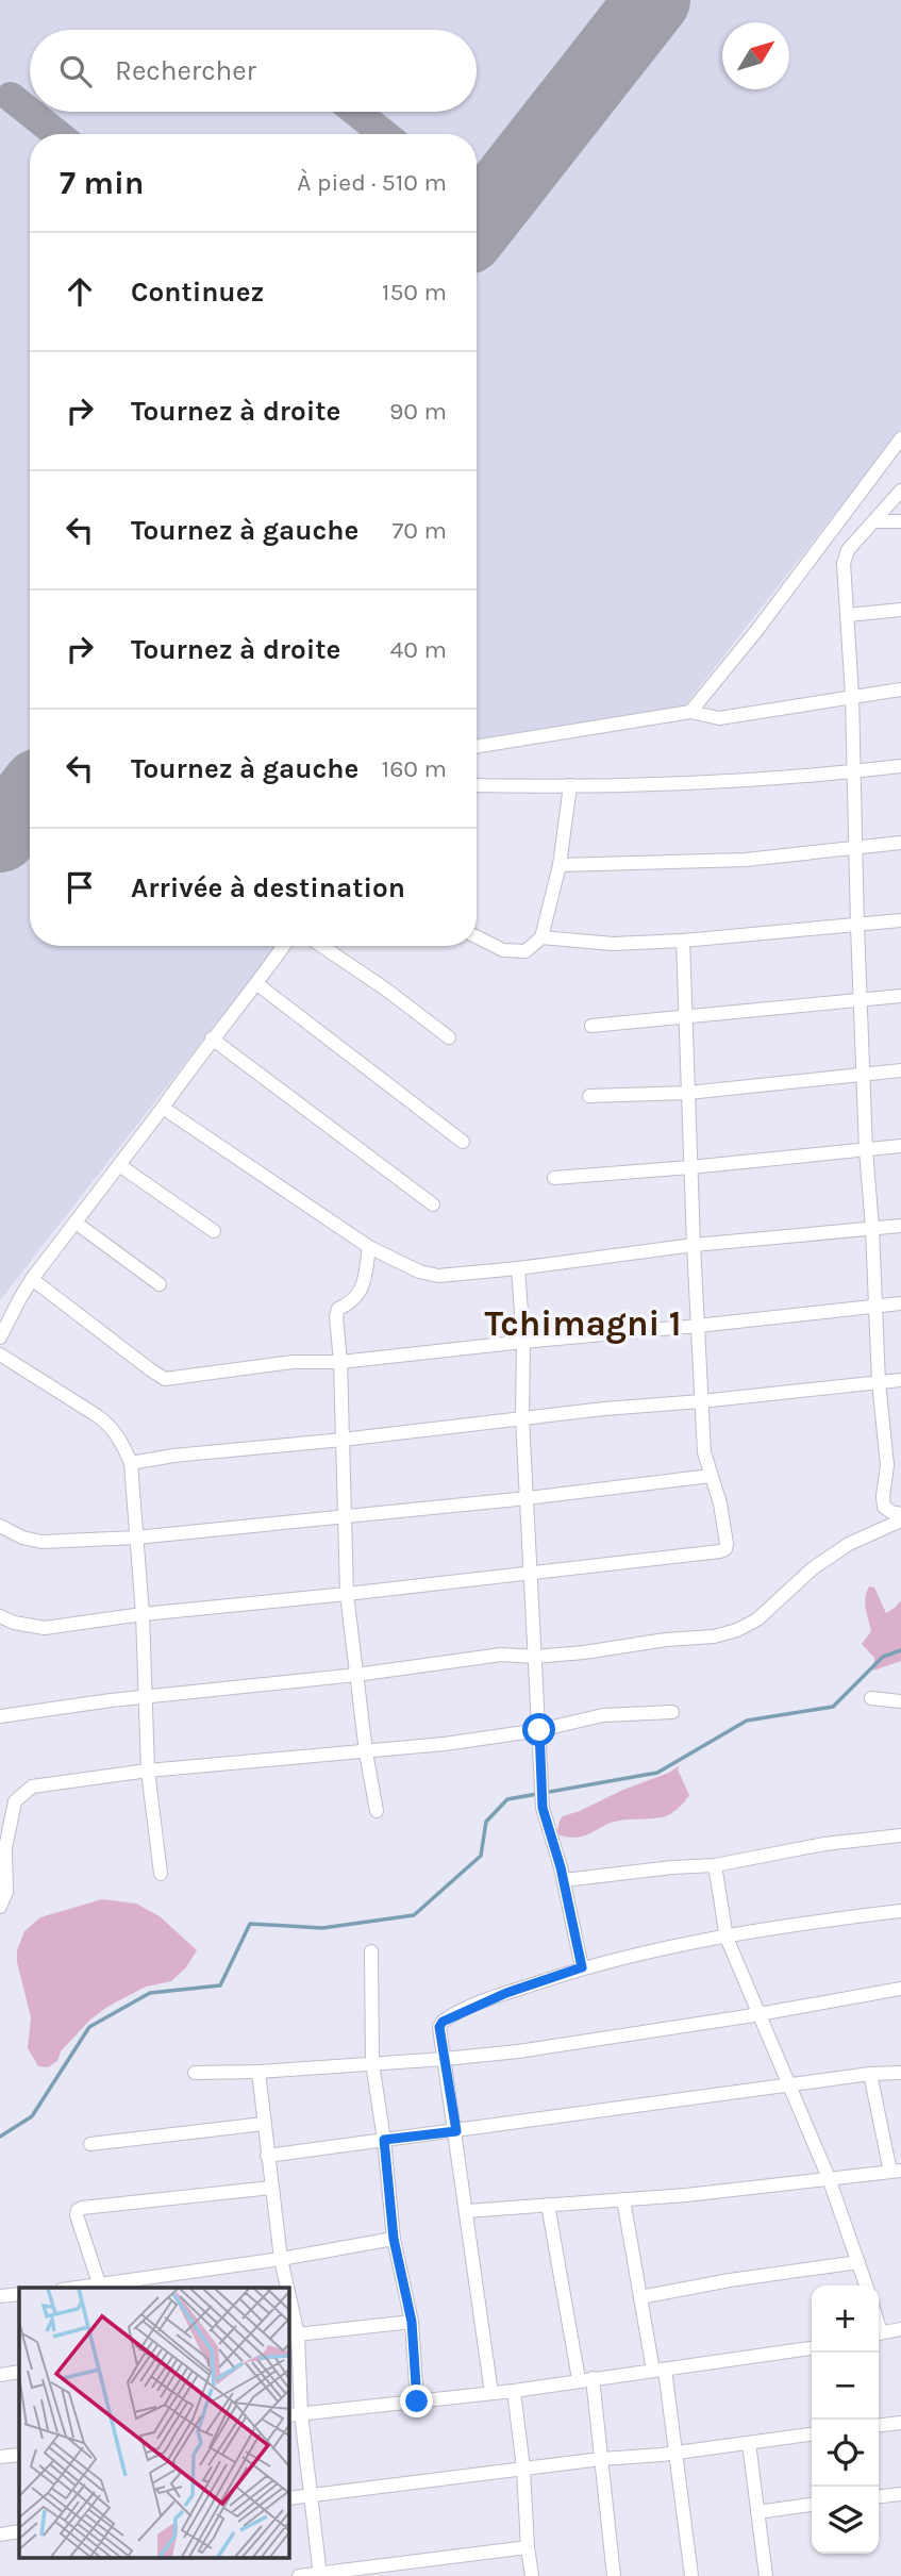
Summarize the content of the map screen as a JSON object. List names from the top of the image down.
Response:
{
  "districts": ["Tchimagni 1"],
  "north": "top right",
  "page": {
    "search": "Rechercher",
    "heading": ["7 min", "À pied · 510 m"],
    "list": [
      ["Continuez", "150 m"],
      ["Tournez à droite", "90 m"],
      ["Tournez à gauche", "70 m"],
      ["Tournez à droite", "40 m"],
      ["Tournez à gauche", "160 m"],
      "Arrivée à destination"
    ],
    "map_buttons": ["+", "−"]
  }
}
